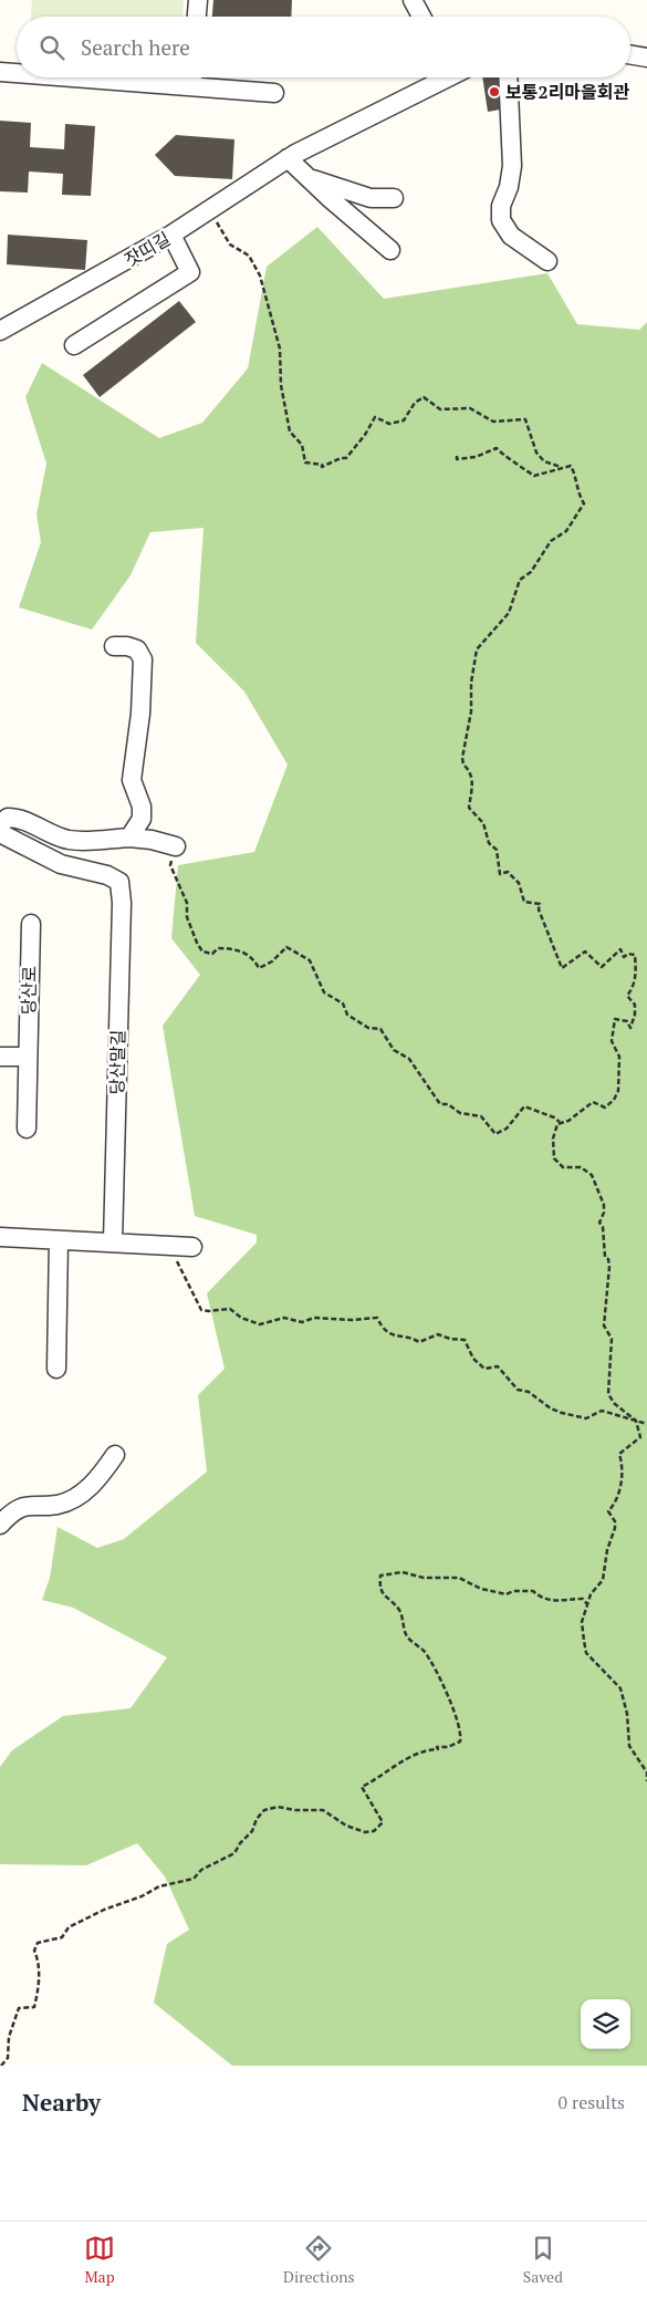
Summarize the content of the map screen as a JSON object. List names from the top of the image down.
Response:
{
  "streets": {
    "street": ["잣띠길", "당산로", "당산말길"]
  },
  "places": ["보통2리마을회관"],
  "page": {
    "search": "Search here",
    "heading": ["Nearby", "0 results"],
    "nav": ["Map", "Directions", "Saved"]
  }
}
